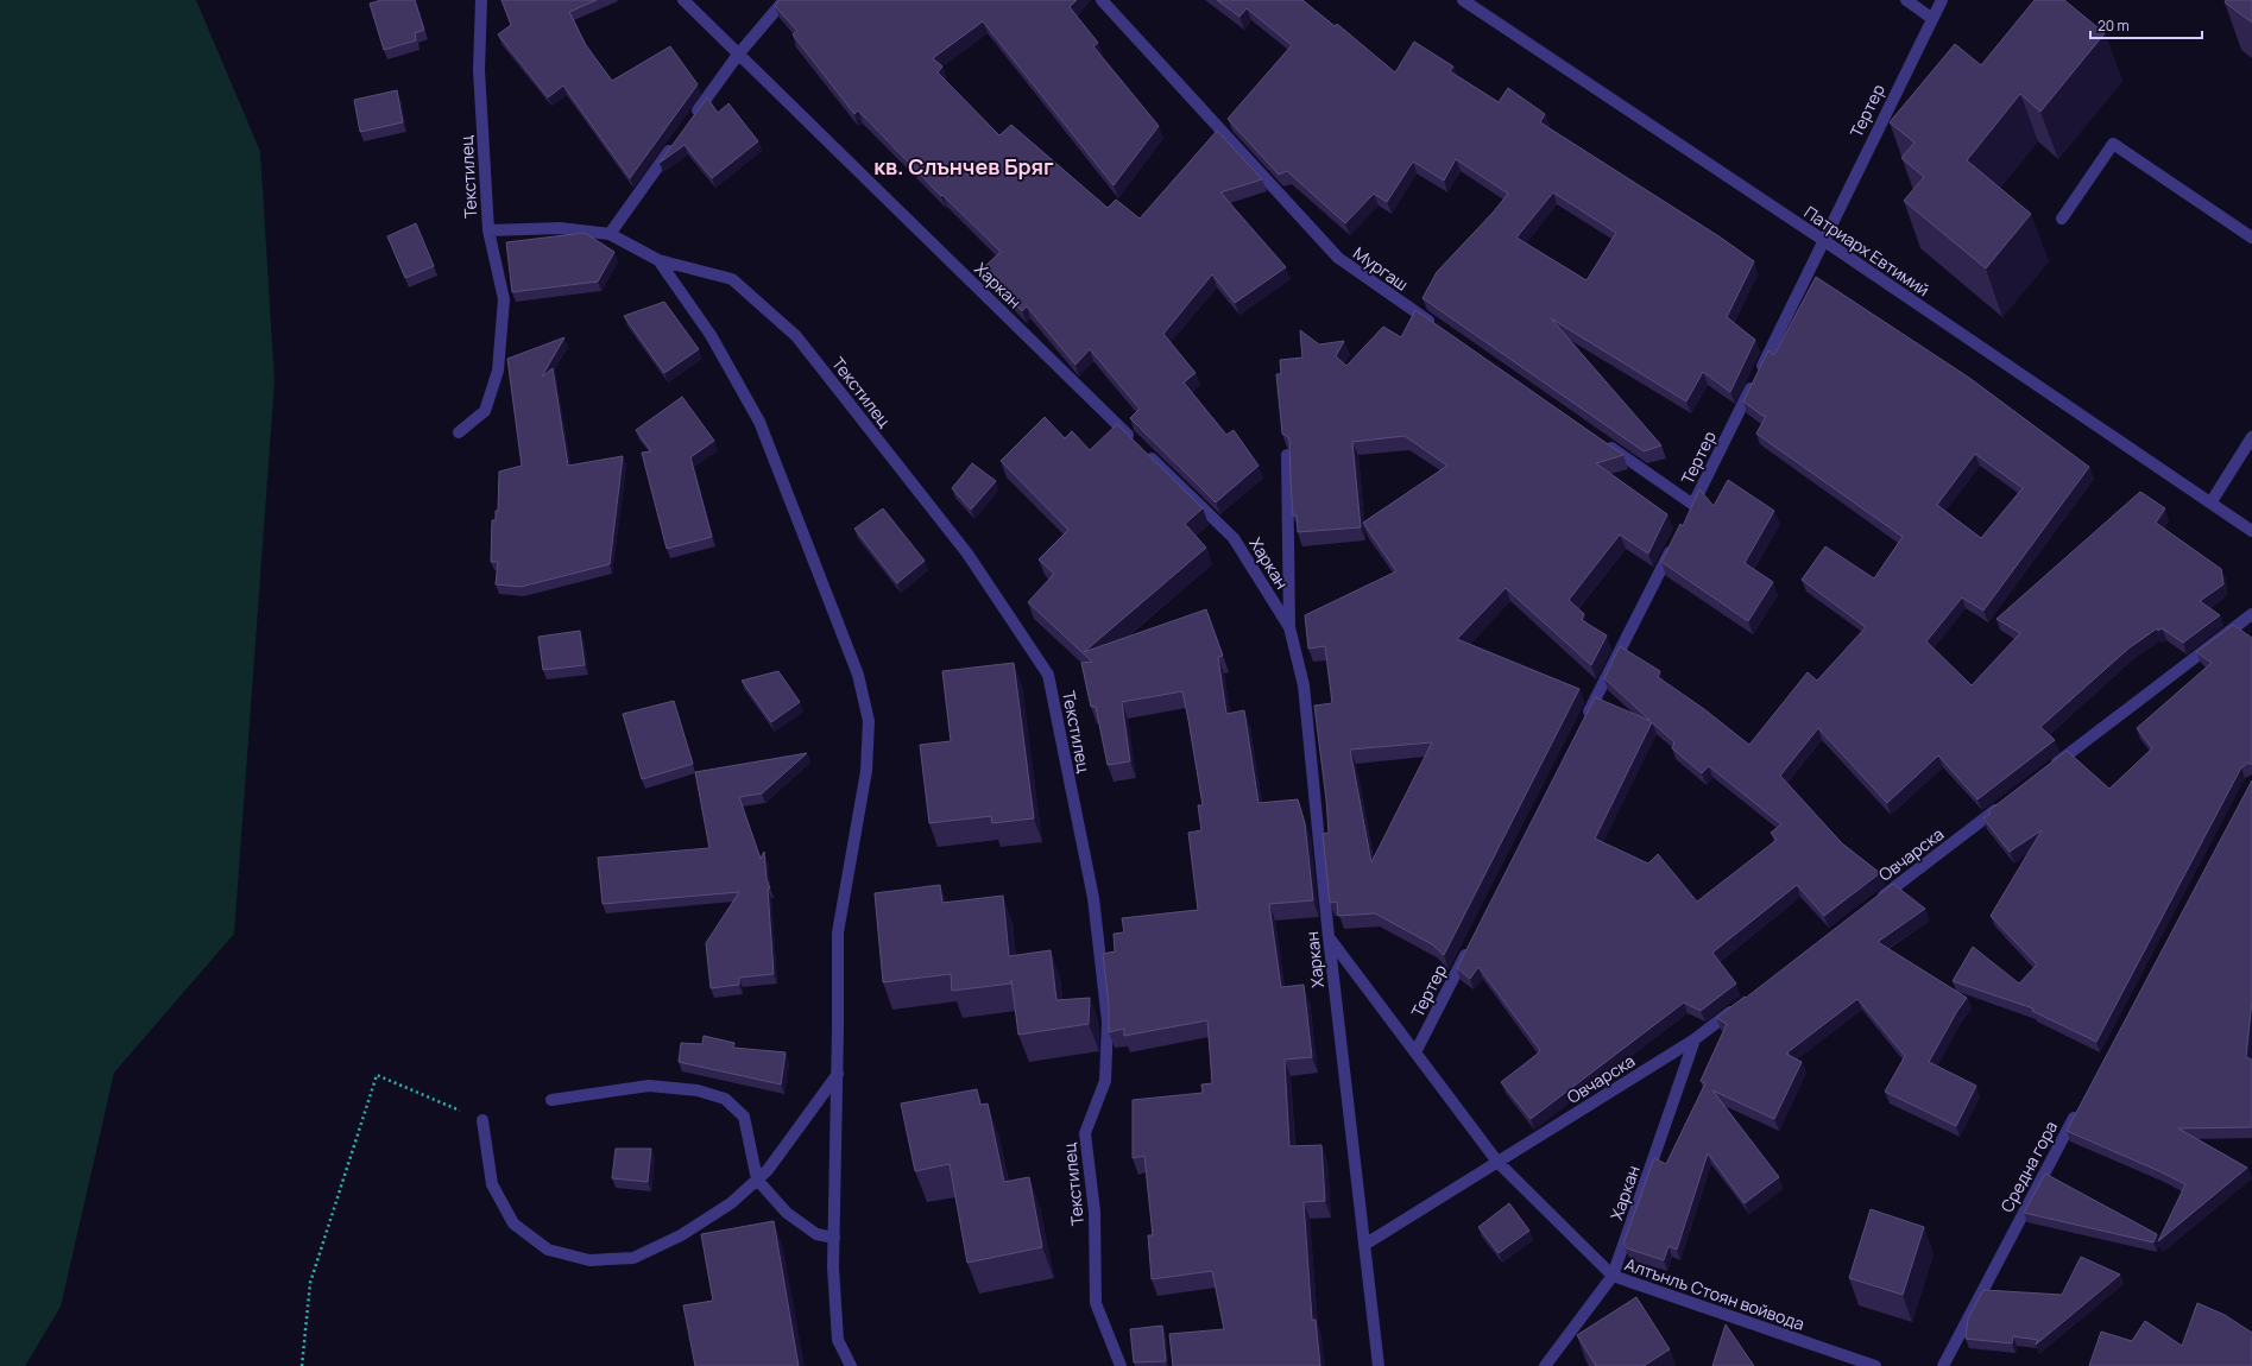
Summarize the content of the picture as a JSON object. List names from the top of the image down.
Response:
{
  "streets": {
    "street": [
      "Тертер",
      "Текстилец",
      "Патриарх Евтимий",
      "Мургаш",
      "Харкан",
      "Овчарска",
      "Средна гора",
      "Алтънлъ Стоян войвода"
    ]
  },
  "crossings": [
    ["Тертер", "Патриарх Евтимий"],
    ["Тертер", "Алтънлъ Стоян войвода"],
    ["Харкан", "Овчарска"],
    ["Харкан", "Алтънлъ Стоян войвода"],
    ["Овчарска", "Алтънлъ Стоян войвода"]
  ],
  "districts": ["кв. Слънчев Бряг"],
  "scale_bar": "20 m"
}
